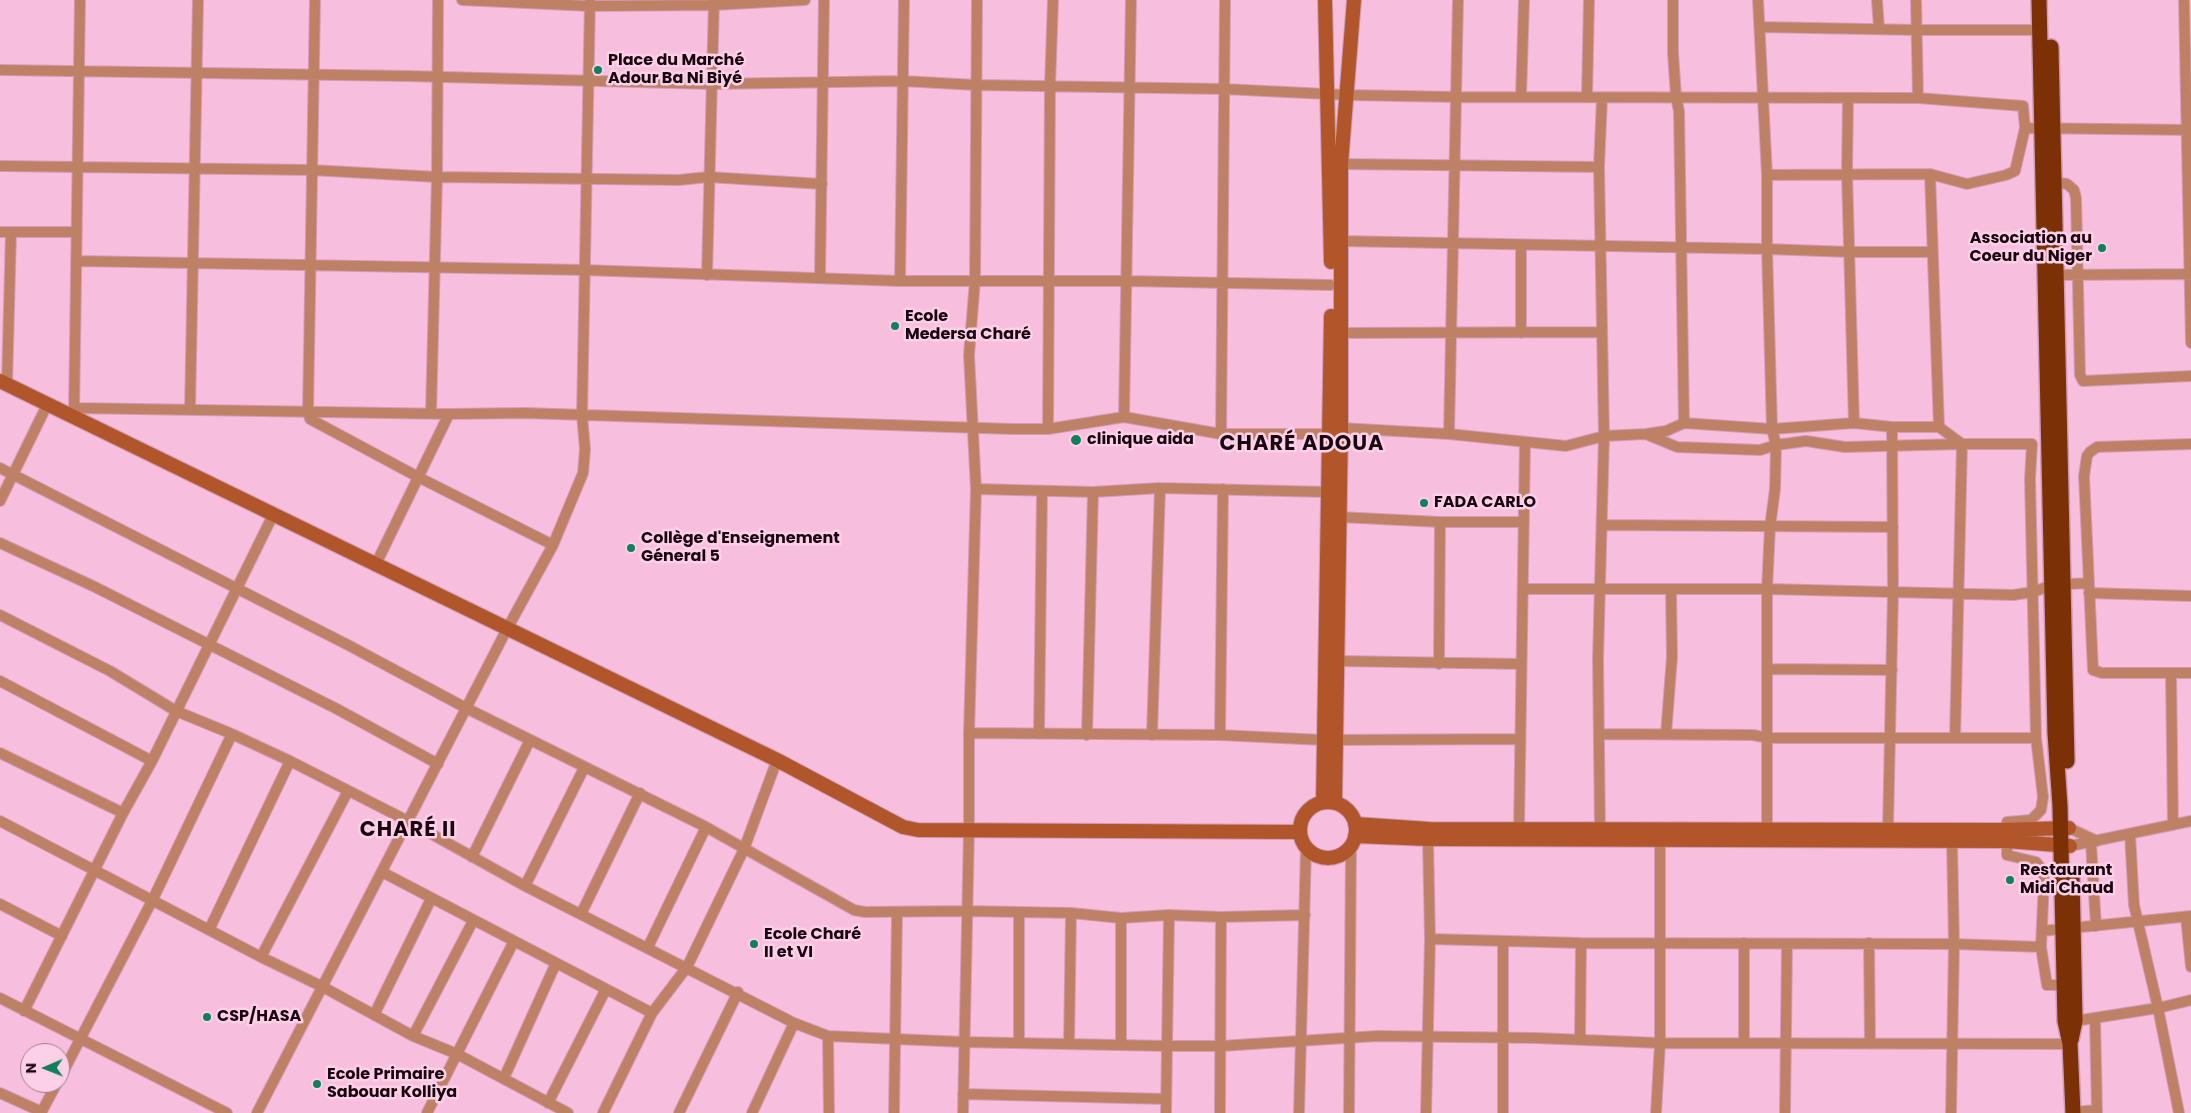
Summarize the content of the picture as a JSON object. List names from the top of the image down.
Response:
{
  "districts": ["CHARÉ ADOUA", "CHARÉ II"],
  "places": [
    "Place du Marché Adour Ba Ni Biyé",
    "Association au Coeur du Niger",
    "Ecole Medersa Charé",
    "clinique aida",
    "FADA CARLO",
    "Collège d'Enseignement Géneral 5",
    "Restaurant Midi Chaud",
    "Ecole Charé II et VI",
    "CSP/HASA",
    "Ecole Primaire Sabouar Kolliya"
  ],
  "north": "left"
}
